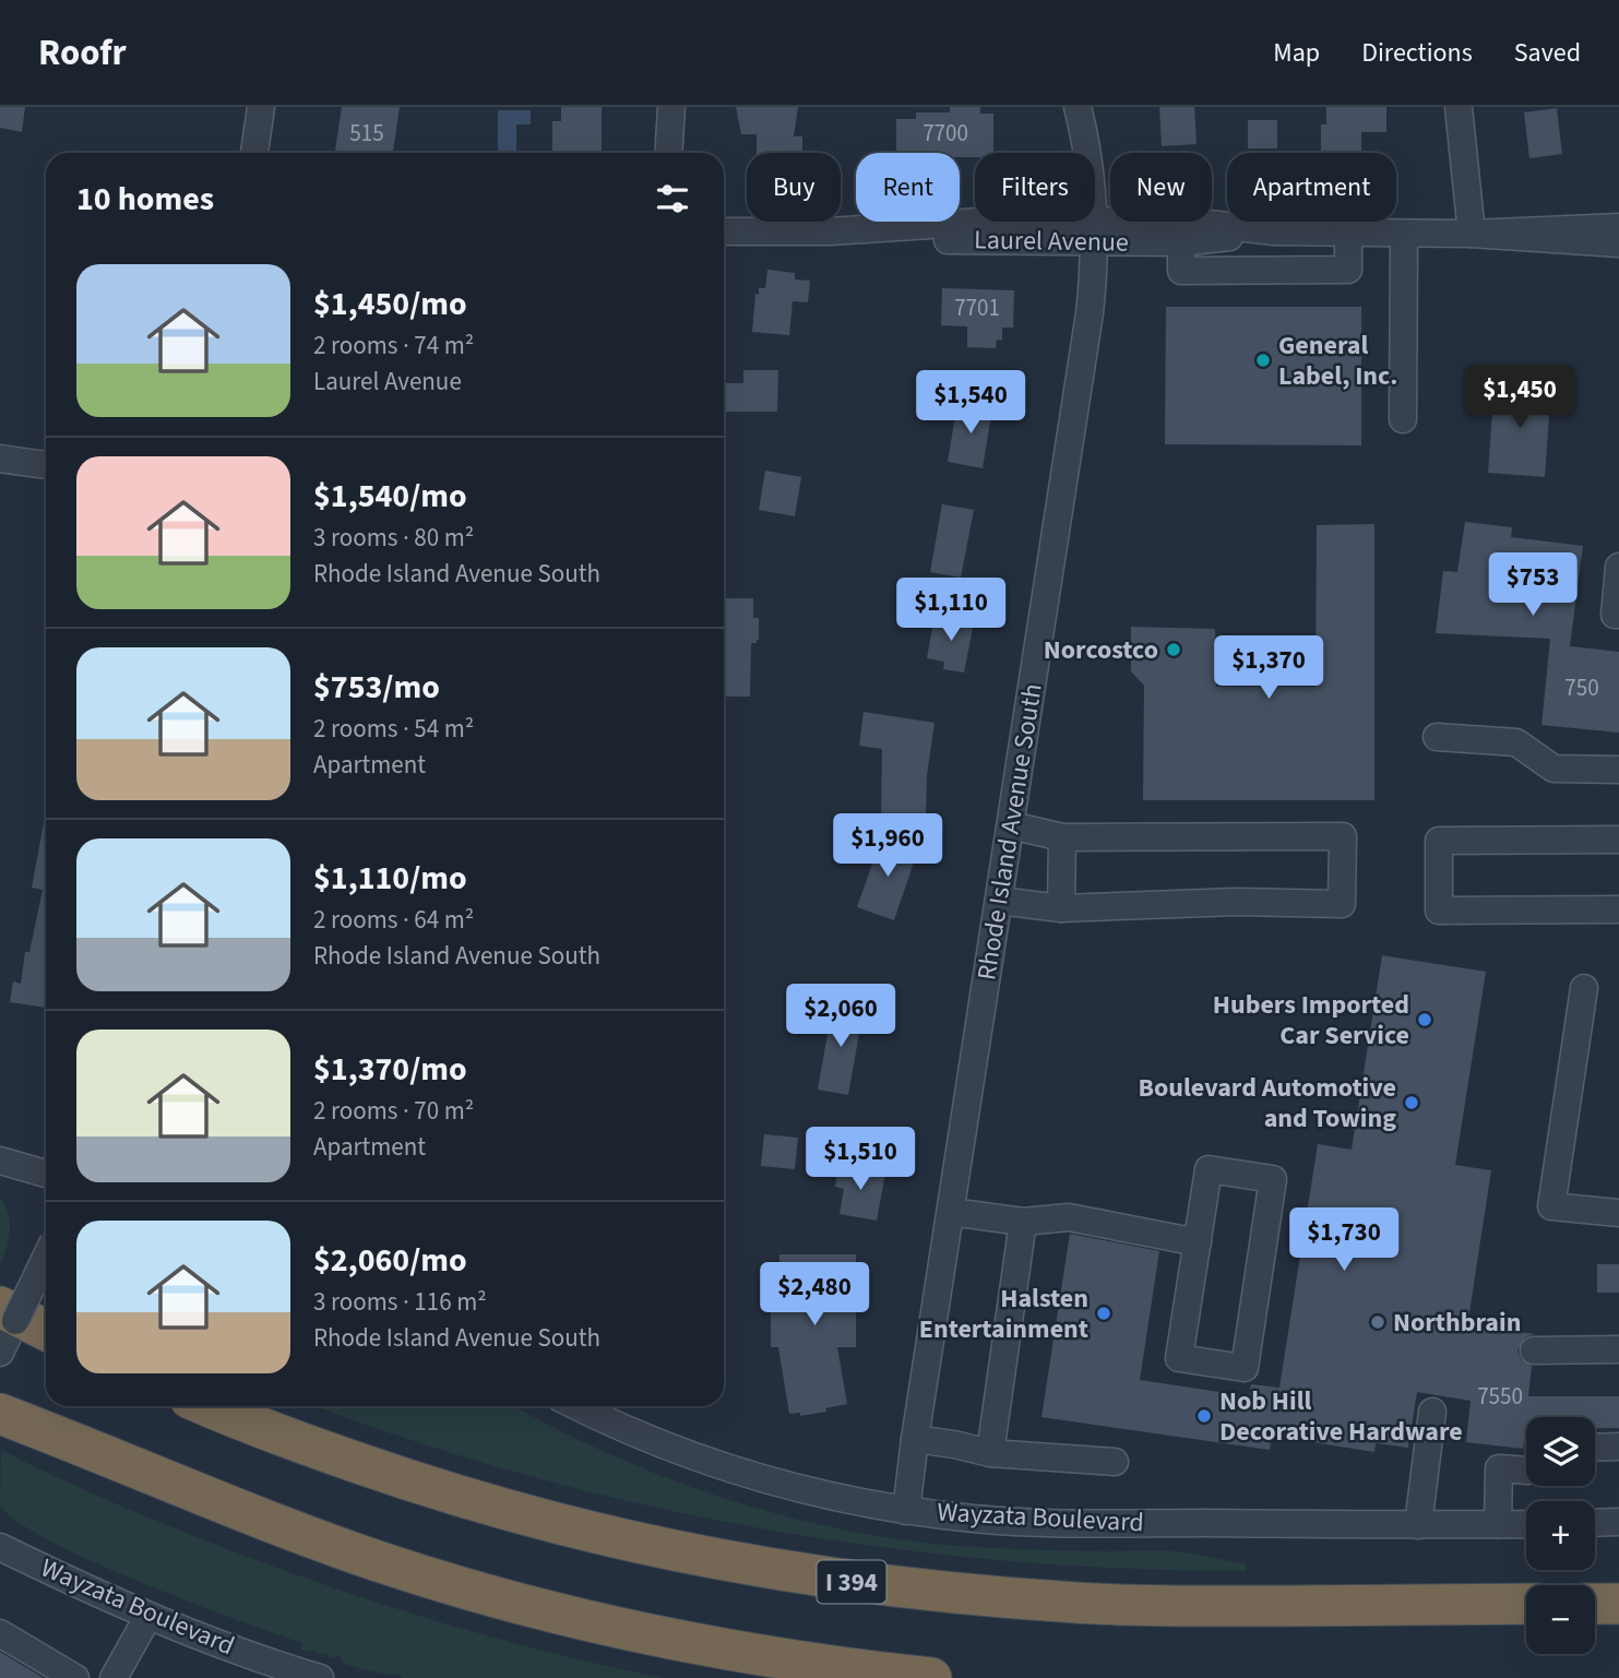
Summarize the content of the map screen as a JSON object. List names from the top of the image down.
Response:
{
  "streets": {
    "highway": ["I 394"],
    "street": ["Laurel Avenue", "Rhode Island Avenue South", "Wayzata Boulevard"]
  },
  "crossings": [
    ["Laurel Avenue", "Rhode Island Avenue South"],
    ["Rhode Island Avenue South", "Wayzata Boulevard"]
  ],
  "places": [
    "General Label, Inc.",
    "Norcostco",
    "Hubers Imported Car Service",
    "Boulevard Automotive and Towing",
    "Halsten Entertainment",
    "Northbrain",
    "Nob Hill Decorative Hardware"
  ],
  "house_numbers": [
    "515",
    "7700",
    "7701",
    "750",
    "7550"
  ],
  "page": {
    "header": "Roofr",
    "nav": ["Map", "Directions", "Saved"],
    "chip": [
      "Buy",
      "Rent",
      "Filters",
      "New",
      "Apartment"
    ],
    "heading": "10 homes",
    "list": [
      {
        "name": "$1,450/mo",
        "note": "2 rooms · 74 m² · Laurel Avenue"
      },
      {
        "name": "$1,540/mo",
        "note": "3 rooms · 80 m² · Rhode Island Avenue South"
      },
      {
        "name": "$753/mo",
        "note": "2 rooms · 54 m² · Apartment"
      },
      {
        "name": "$1,110/mo",
        "note": "2 rooms · 64 m² · Rhode Island Avenue South"
      },
      {
        "name": "$1,370/mo",
        "note": "2 rooms · 70 m² · Apartment"
      },
      {
        "name": "$2,060/mo",
        "note": "3 rooms · 116 m² · Rhode Island Avenue South"
      }
    ],
    "price": [
      "$1,450",
      "$1,540",
      "$753",
      "$1,110",
      "$1,370",
      "$1,960",
      "$2,060",
      "$1,510",
      "$1,730",
      "$2,480"
    ],
    "map_buttons": ["+", "−"]
  }
}
